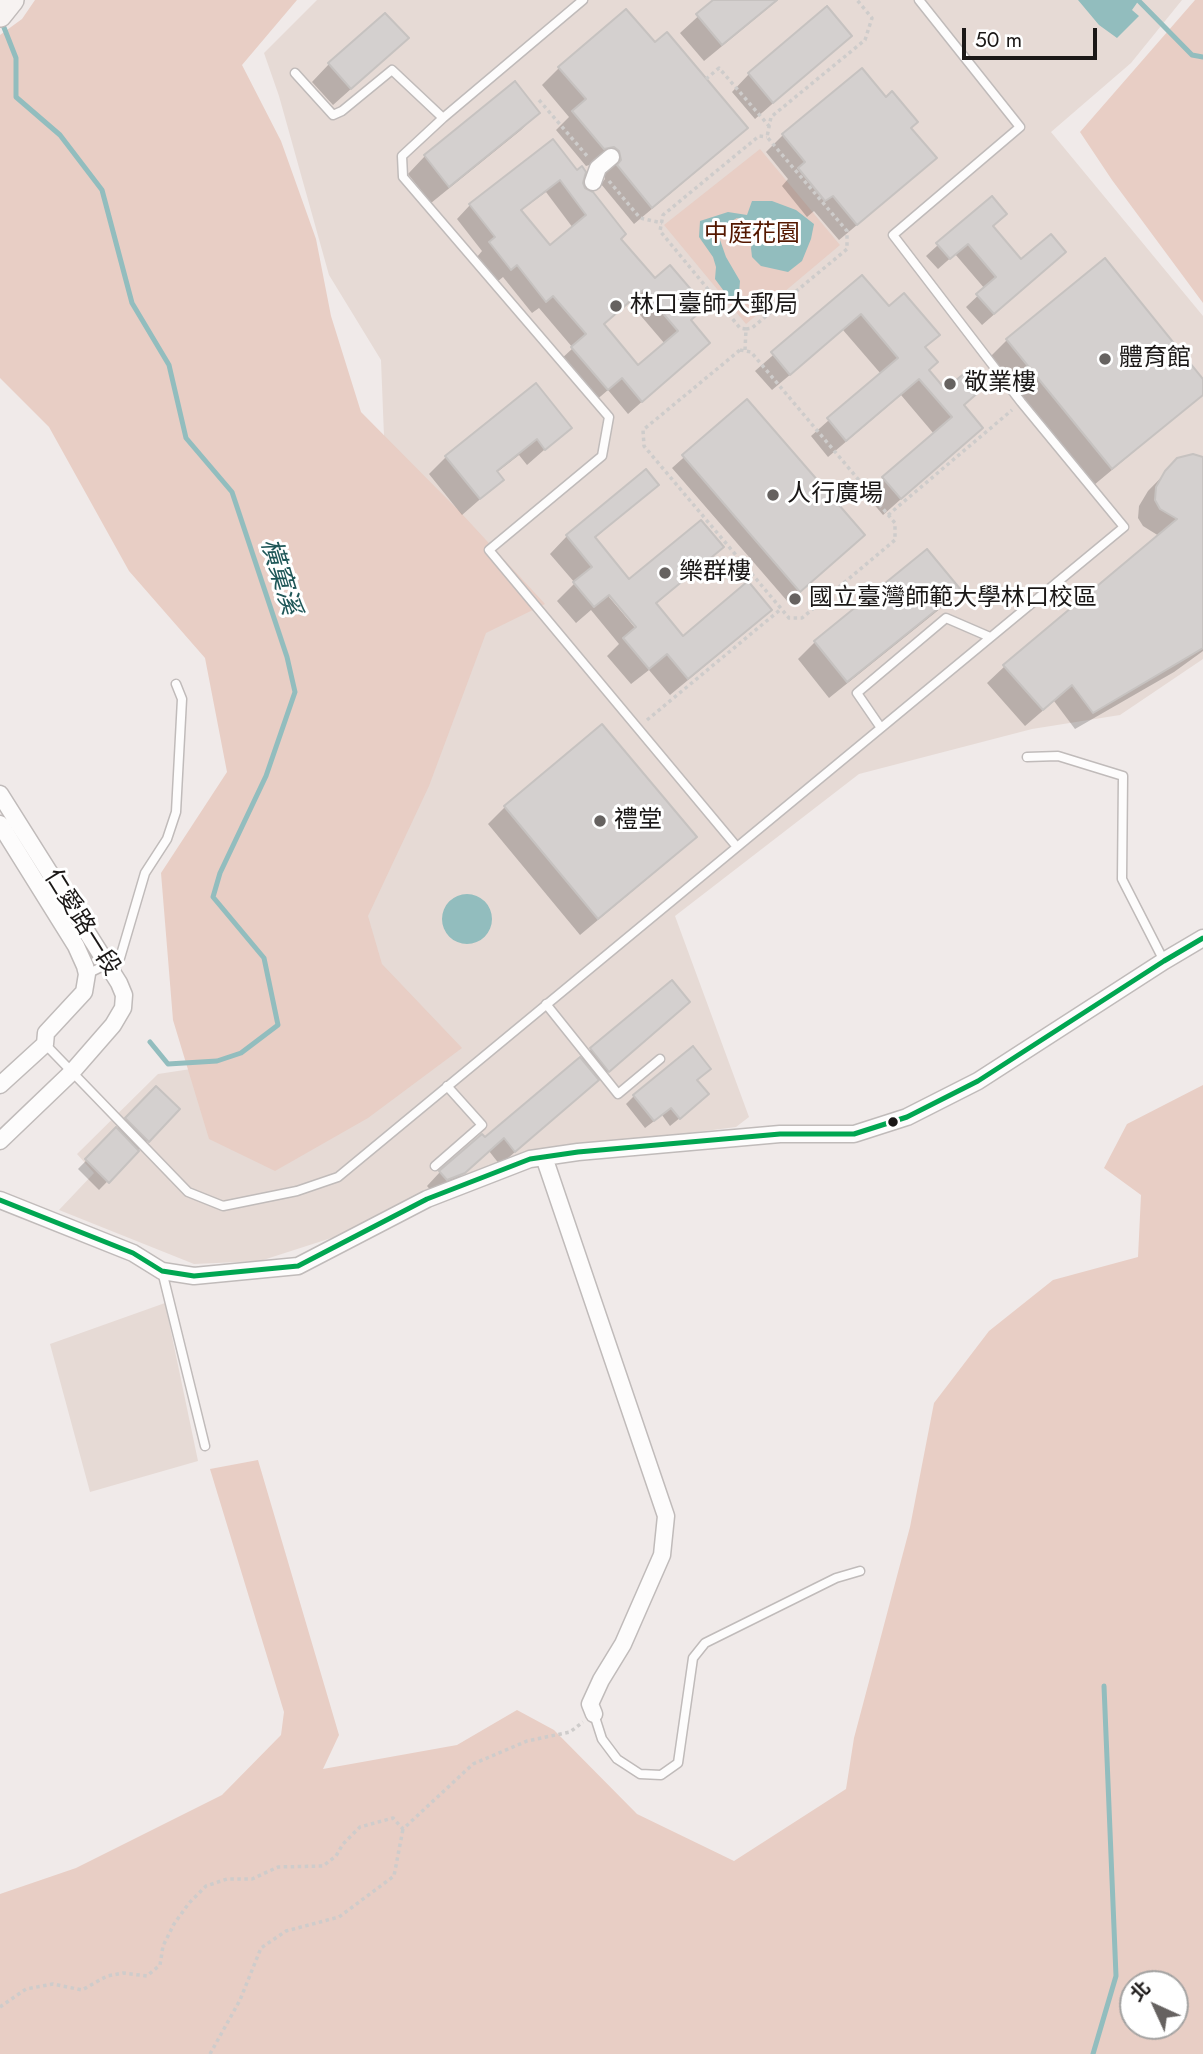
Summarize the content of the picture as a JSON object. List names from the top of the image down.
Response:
{
  "streets": {
    "street": ["仁愛路一段"]
  },
  "water": ["橫窠溪"],
  "parks": ["中庭花園"],
  "places": [
    "林口臺師大郵局",
    "體育館",
    "敬業樓",
    "人行廣場",
    "樂群樓",
    "國立臺灣師範大學林口校區",
    "禮堂"
  ],
  "scale_bar": "50 m",
  "north": "top left"
}
